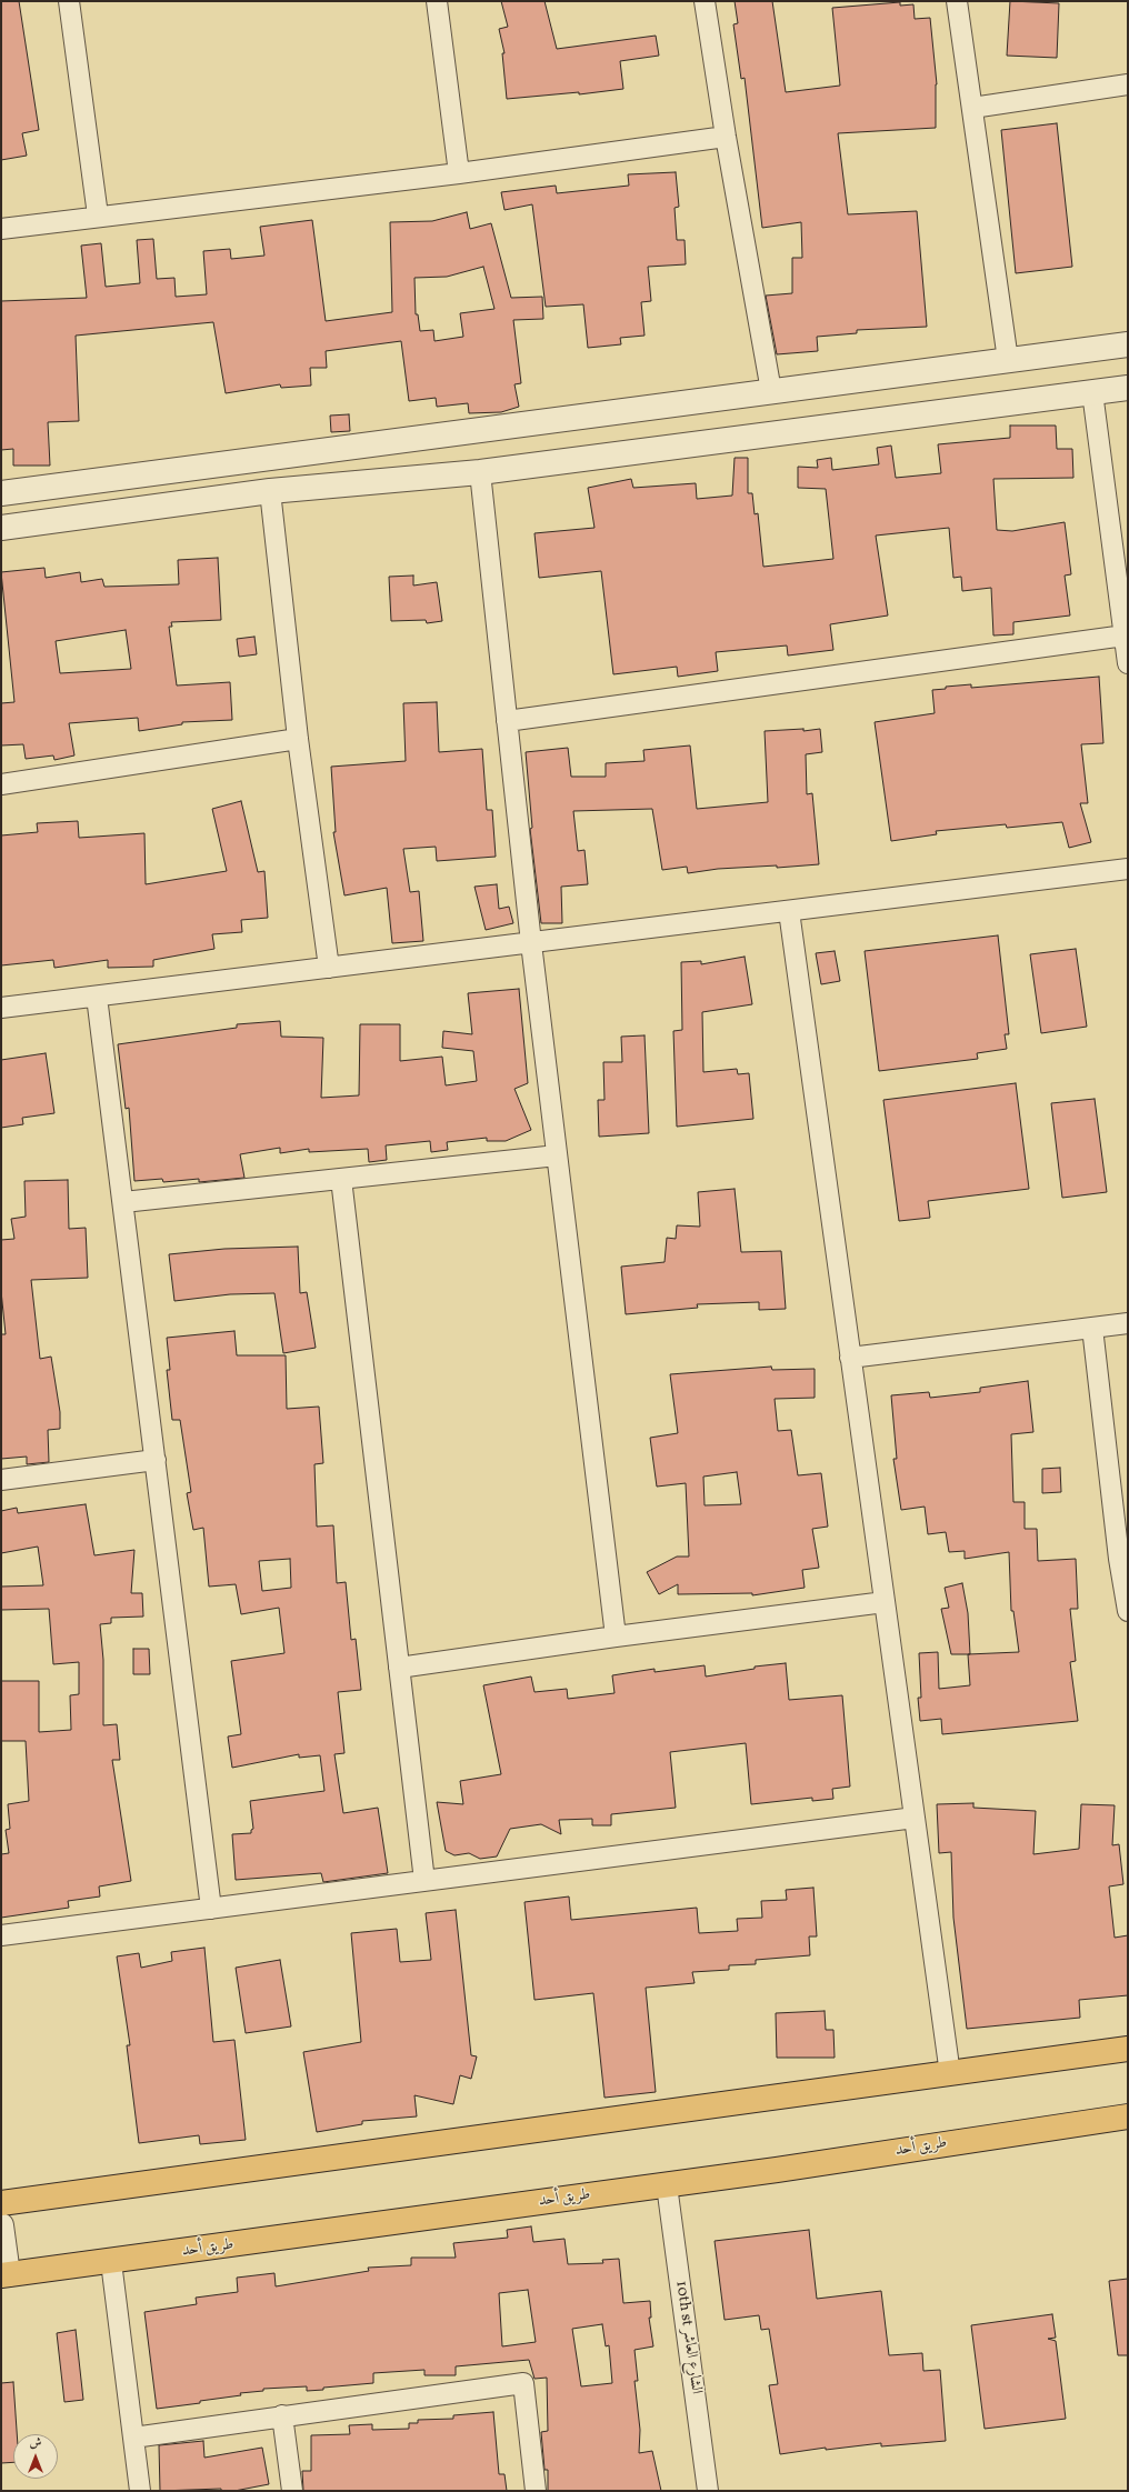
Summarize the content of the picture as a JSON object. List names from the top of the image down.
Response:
{
  "streets": {
    "main road": ["طريق أحد"],
    "street": ["10th st الشارع العاشر"]
  },
  "crossings": [
    ["طريق أحد", "10th st الشارع العاشر"]
  ],
  "north": "top"
}
